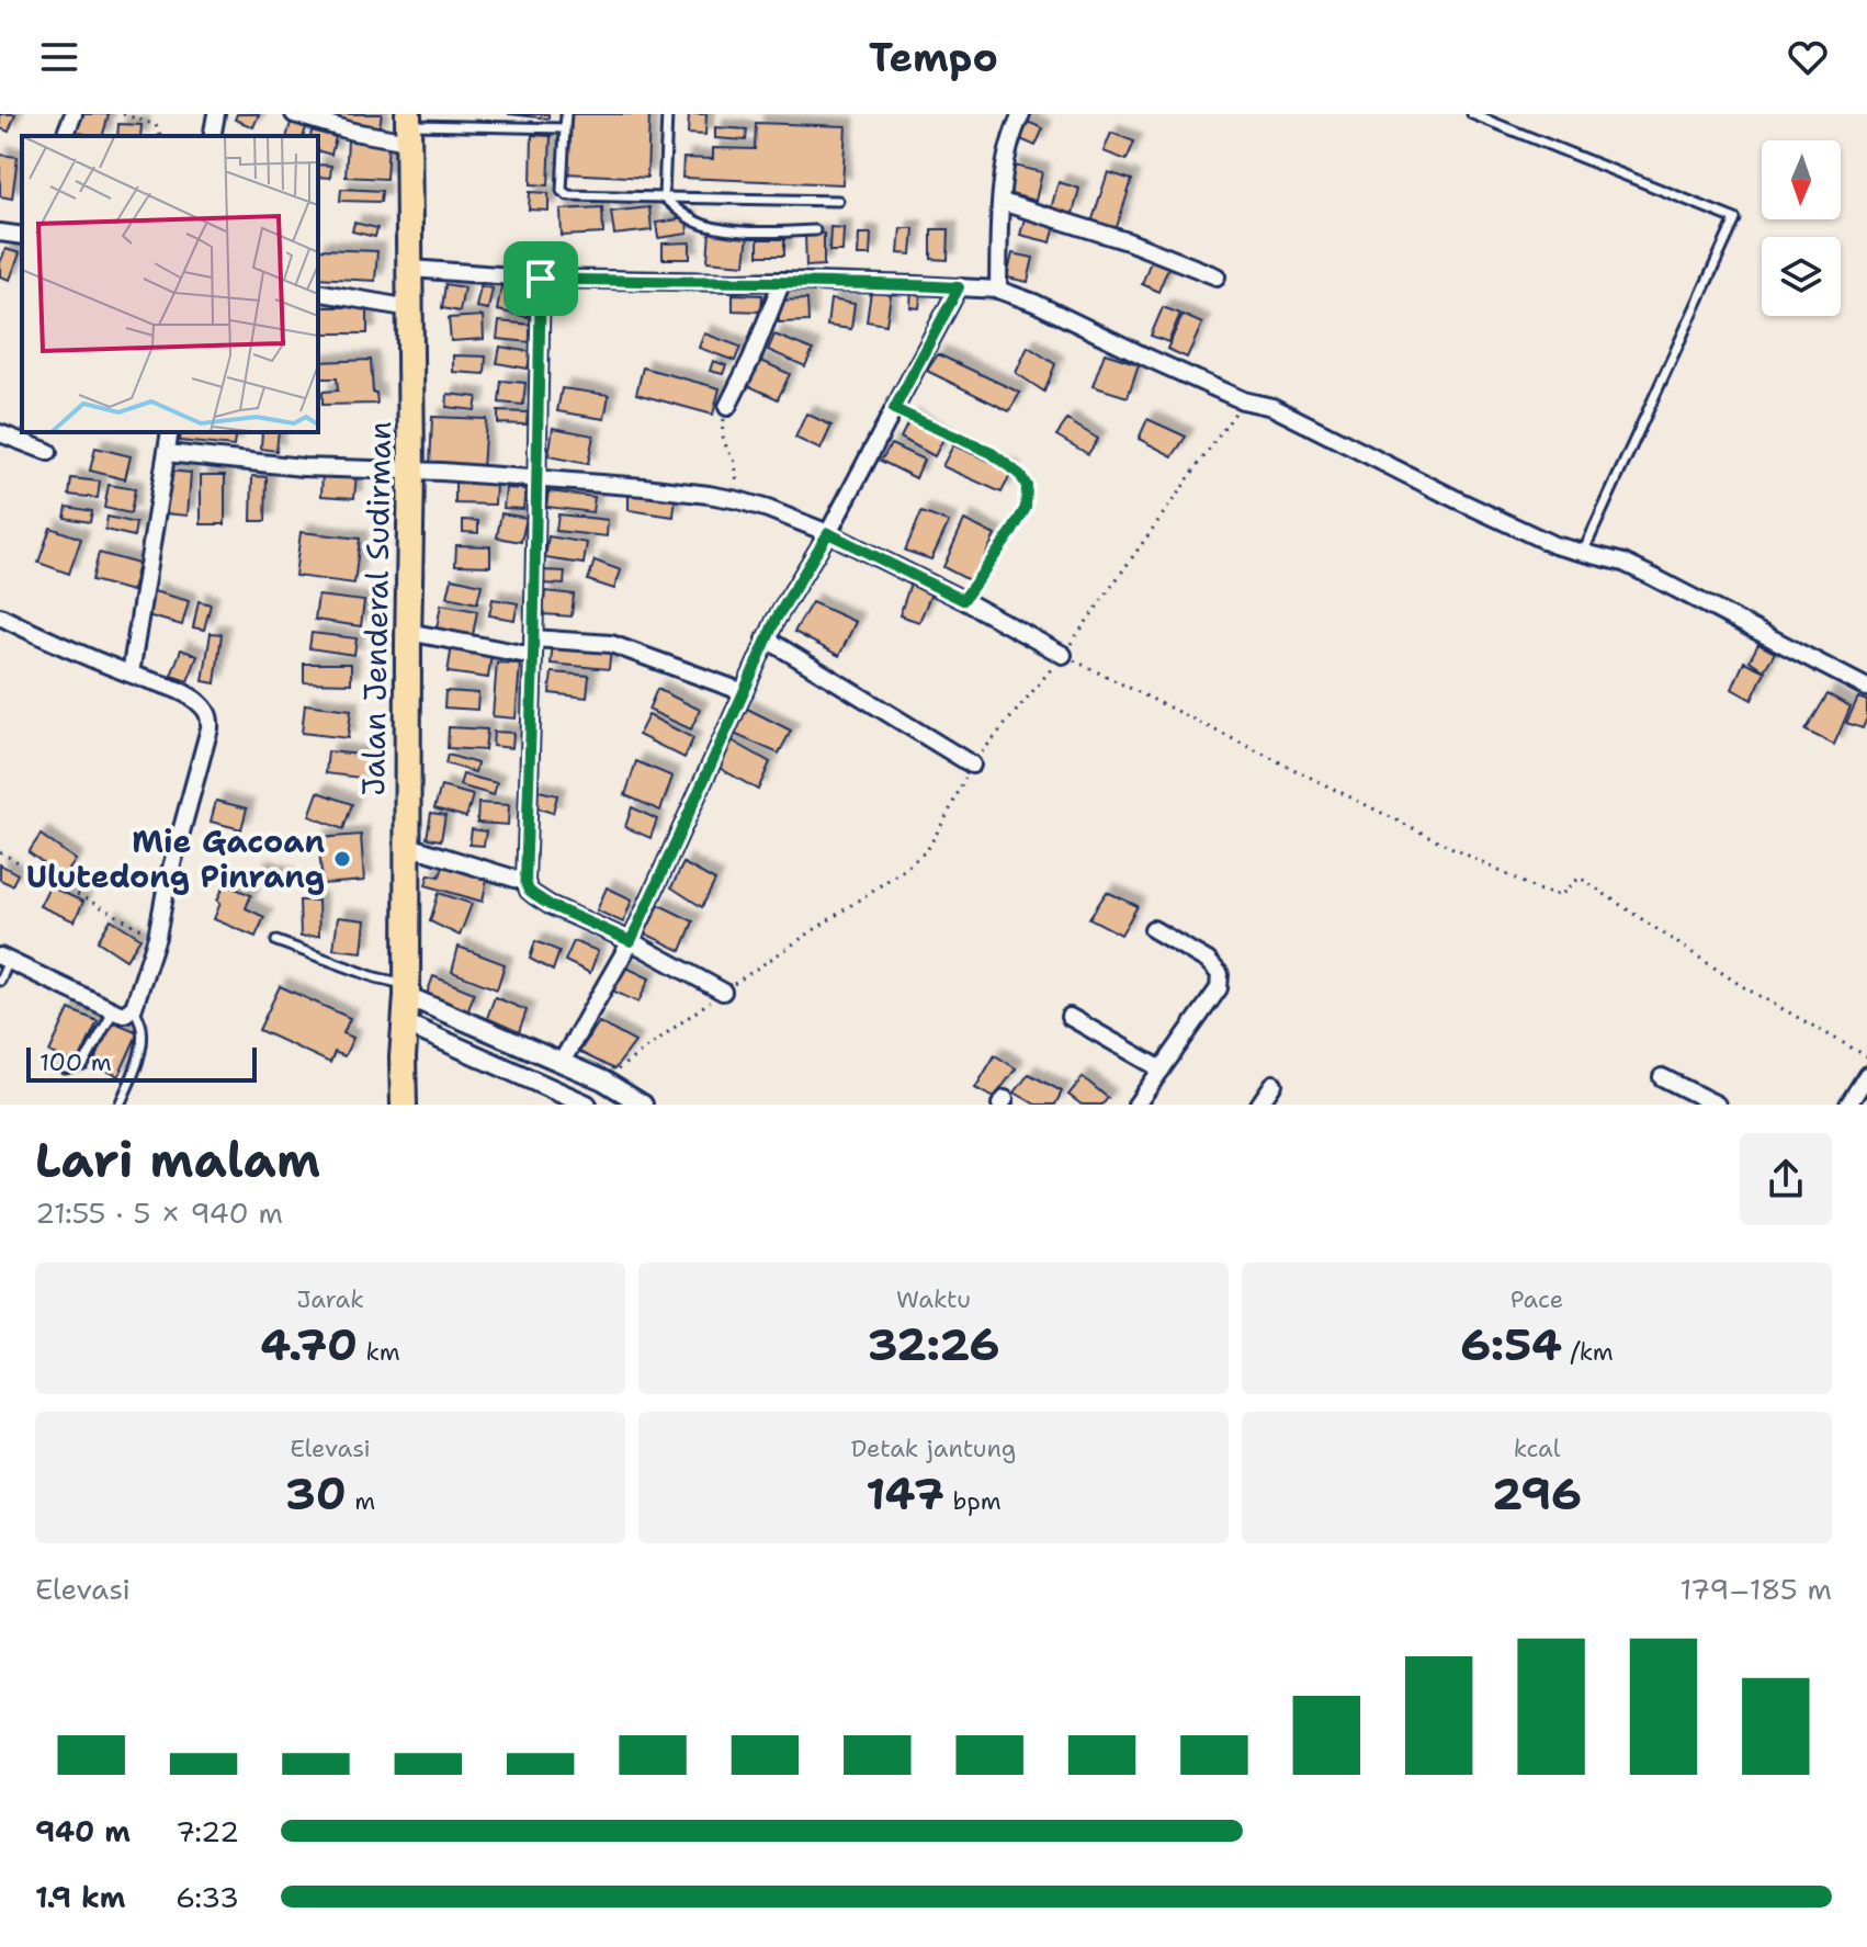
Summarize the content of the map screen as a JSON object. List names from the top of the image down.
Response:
{
  "streets": {
    "highway": ["Jalan Jenderal Sudirman"]
  },
  "places": ["Mie Gacoan Ulutedong Pinrang"],
  "scale_bar": "100 m",
  "north": "bottom",
  "page": {
    "header": "Tempo",
    "scale": "100 m",
    "heading": ["Lari malam", "21:55 · 5 × 940 m"],
    "stats": [
      ["Jarak", "4.70 km"],
      ["Waktu", "32:26"],
      ["Pace", "6:54 /km"],
      ["Elevasi", "30 m"],
      ["Detak jantung", "147 bpm"],
      ["kcal", "296"]
    ],
    "chart": ["Elevasi", "179–185 m"],
    "list": [
      {
        "name": "940 m",
        "note": "7:22"
      },
      {
        "name": "1.9 km",
        "note": "6:33"
      }
    ]
  }
}
